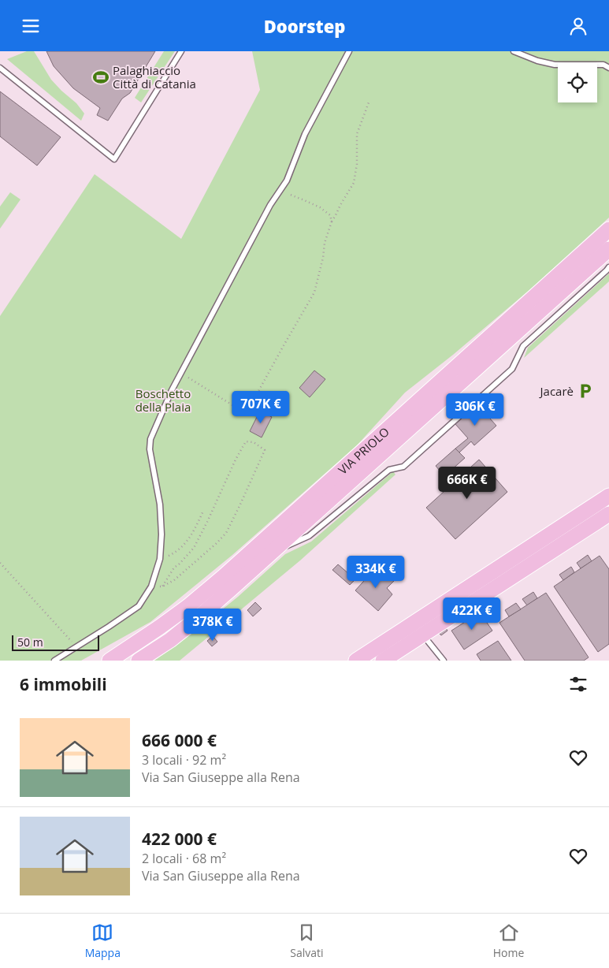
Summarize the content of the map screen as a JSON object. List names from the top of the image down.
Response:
{
  "streets": {
    "main road": ["VIA PRIOLO"]
  },
  "parks": ["Boschetto della Plaia"],
  "places": {
    "sports": ["Palaghiaccio Città di Catania"],
    "parking": ["Jacarè"]
  },
  "scale_bar": "50 m",
  "page": {
    "header": "Doorstep",
    "price": [
      "707K €",
      "306K €",
      "666K €",
      "334K €",
      "422K €",
      "378K €"
    ],
    "scale": "50 m",
    "heading": "6 immobili",
    "list": [
      {
        "name": "666 000 €",
        "note": "3 locali · 92 m² · Via San Giuseppe alla Rena"
      },
      {
        "name": "422 000 €",
        "note": "2 locali · 68 m² · Via San Giuseppe alla Rena"
      }
    ],
    "tabs": ["Mappa", "Salvati", "Home"]
  }
}
